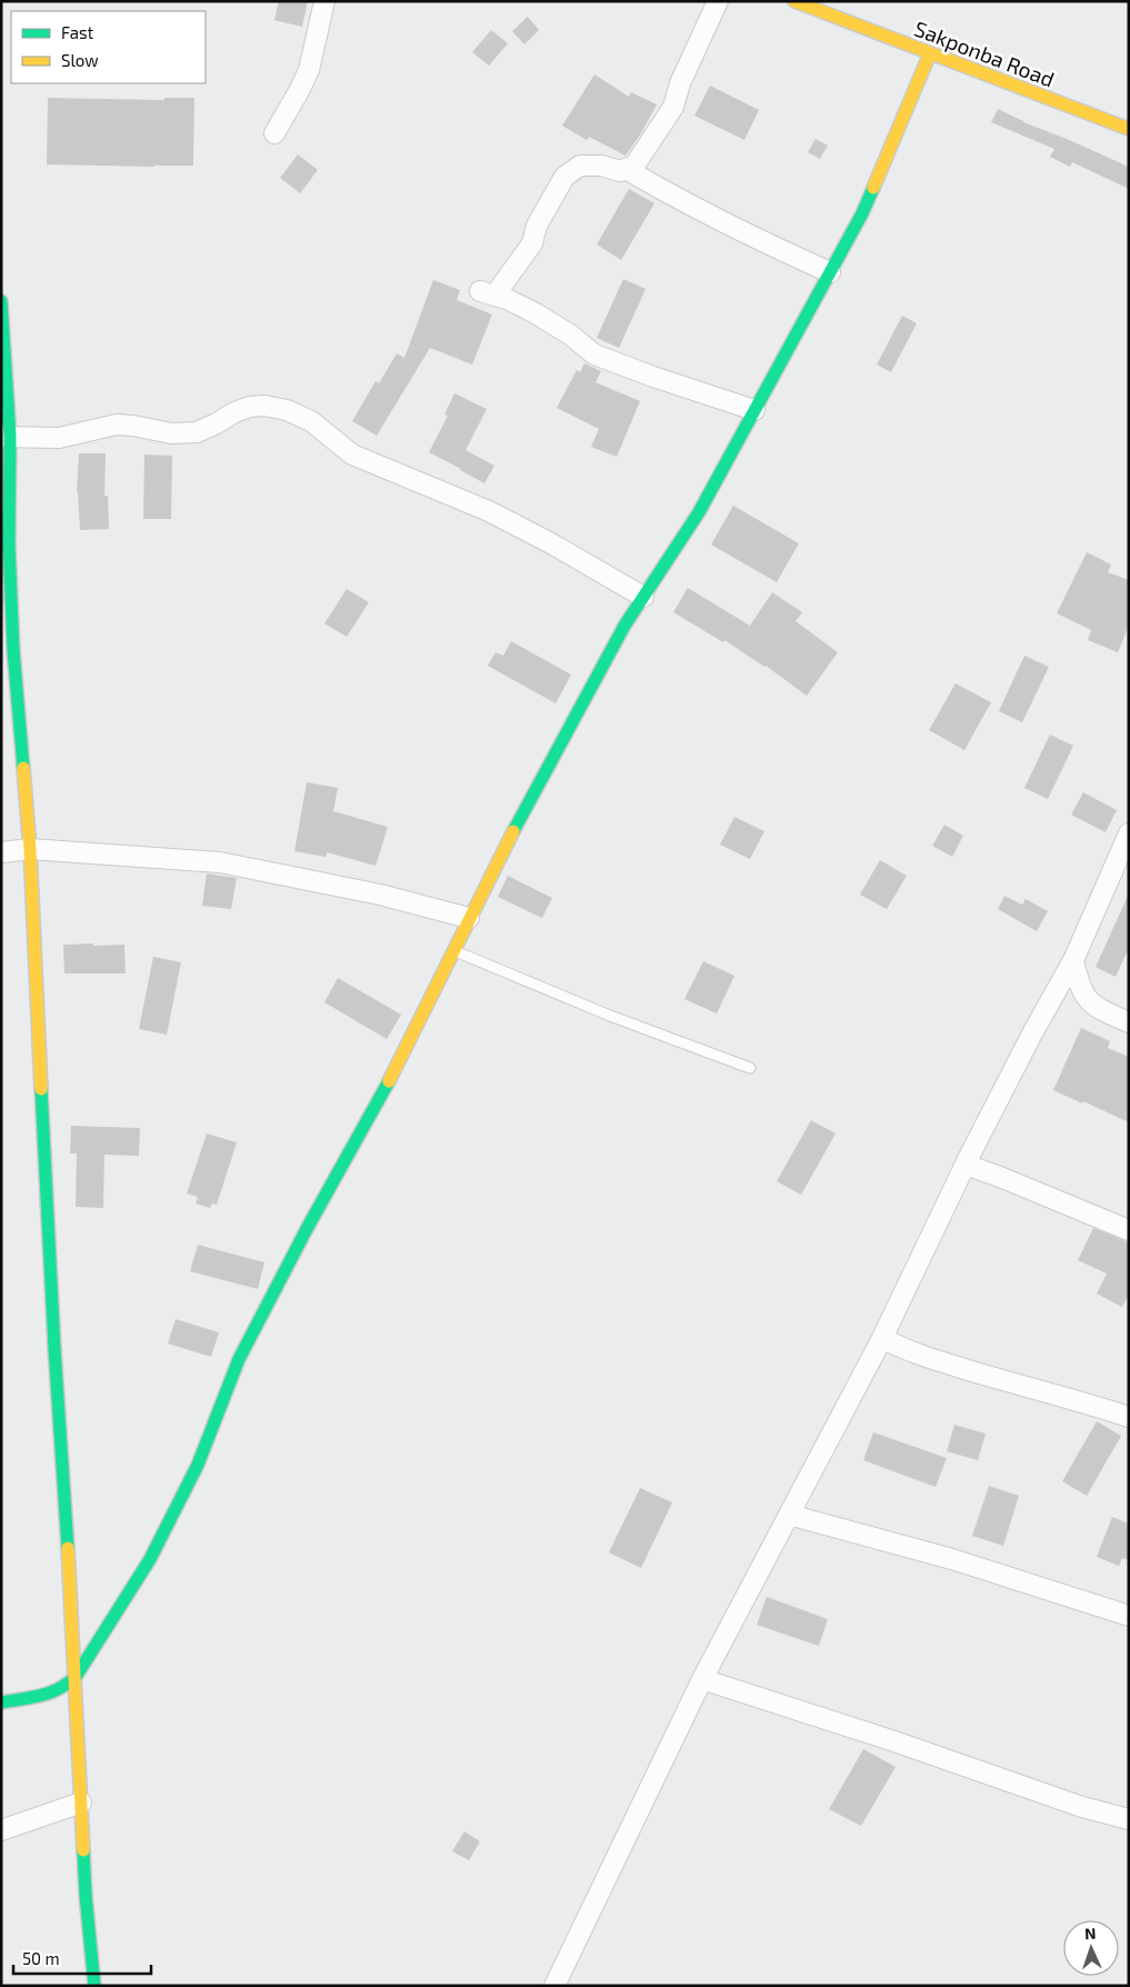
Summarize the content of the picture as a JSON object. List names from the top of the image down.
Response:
{
  "streets": {
    "street": ["Sakponba Road"]
  },
  "legend": ["Fast", "Slow"],
  "scale_bar": "50 m",
  "north": "top"
}
